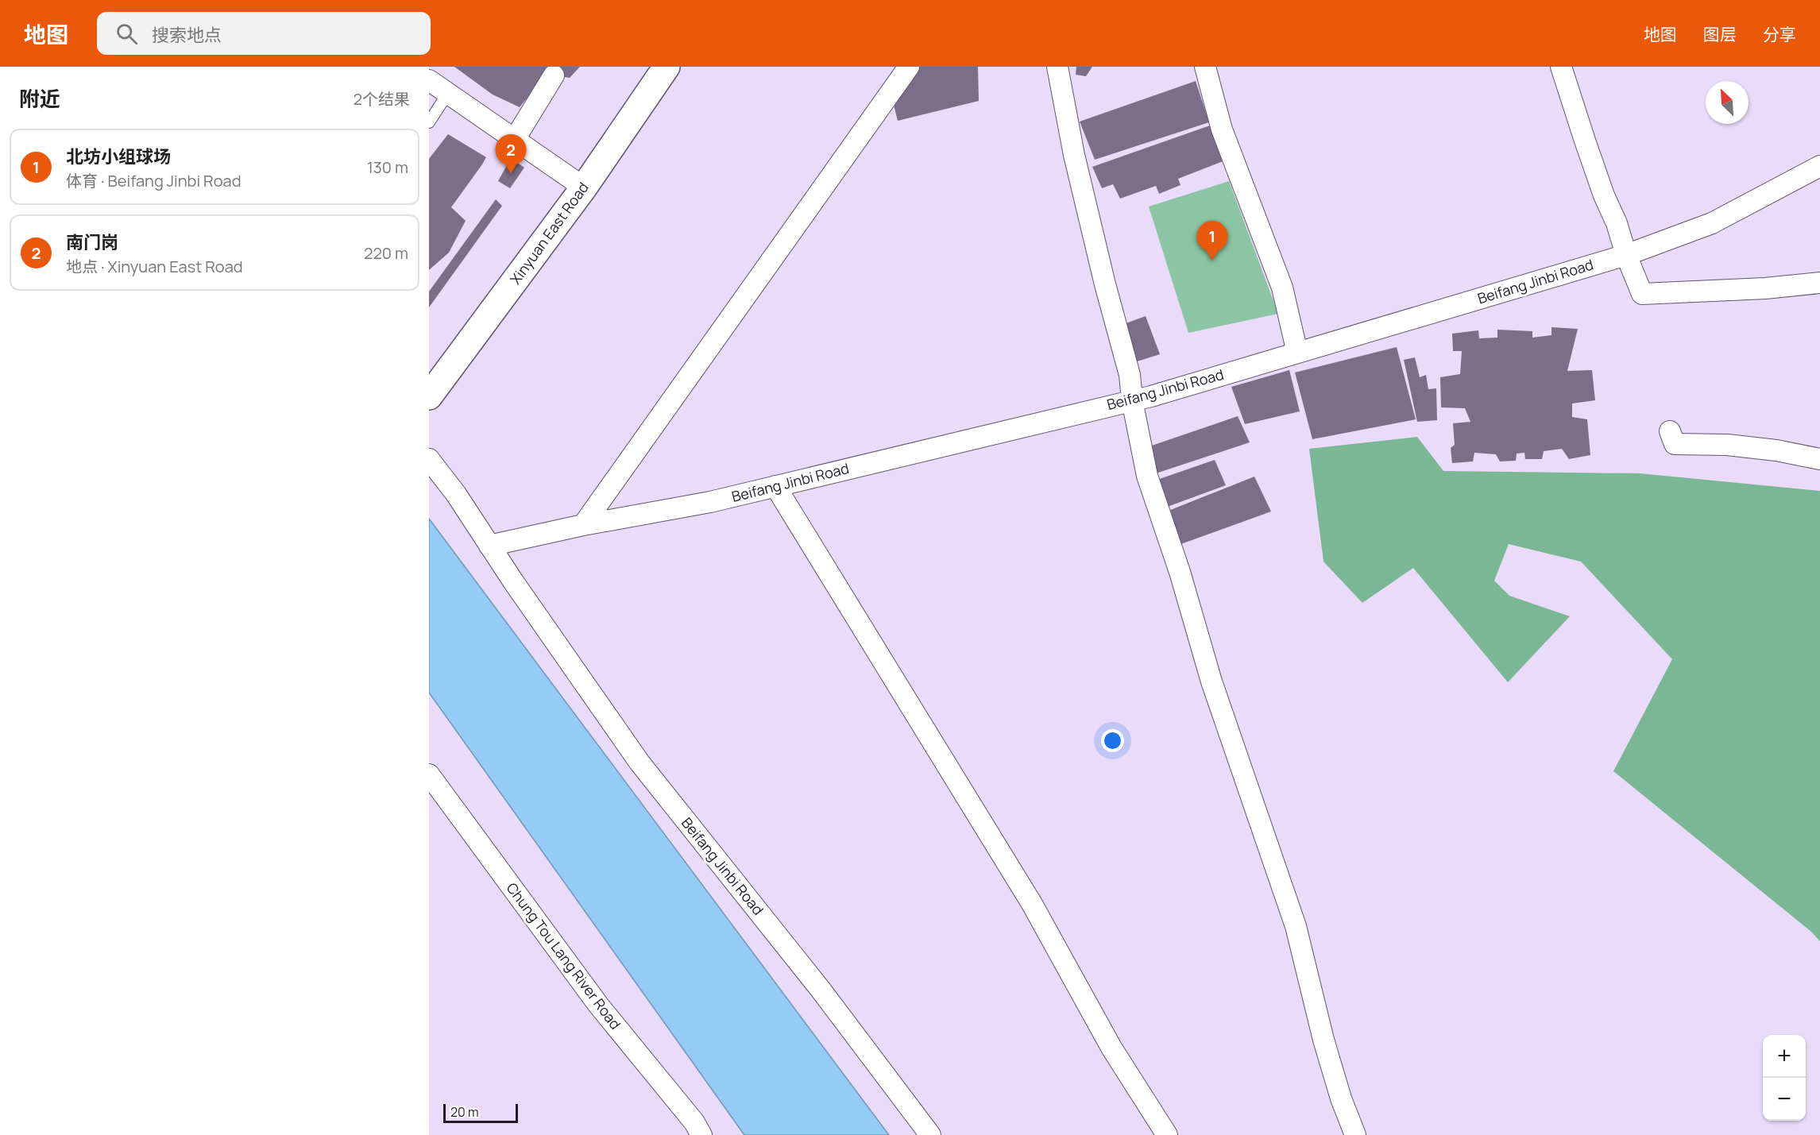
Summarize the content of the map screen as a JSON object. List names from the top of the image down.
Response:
{
  "streets": {
    "street": ["Xinyuan East Road", "Beifang Jinbi Road", "Chung Tou Lang River Road"]
  },
  "scale_bar": "20 m",
  "north": "top left",
  "page": {
    "header": "地图",
    "search": "搜索地点",
    "nav": ["地图", "图层", "分享"],
    "heading": ["附近", "2个结果"],
    "list": [
      {
        "mark": "1",
        "name": "北坊小组球场",
        "note": "体育 · Beifang Jinbi Road",
        "value": "130 m"
      },
      {
        "mark": "2",
        "name": "南门岗",
        "note": "地点 · Xinyuan East Road",
        "value": "220 m"
      }
    ],
    "pins": ["2", "1"],
    "map_buttons": ["+", "−"],
    "scale": "20 m"
  }
}
